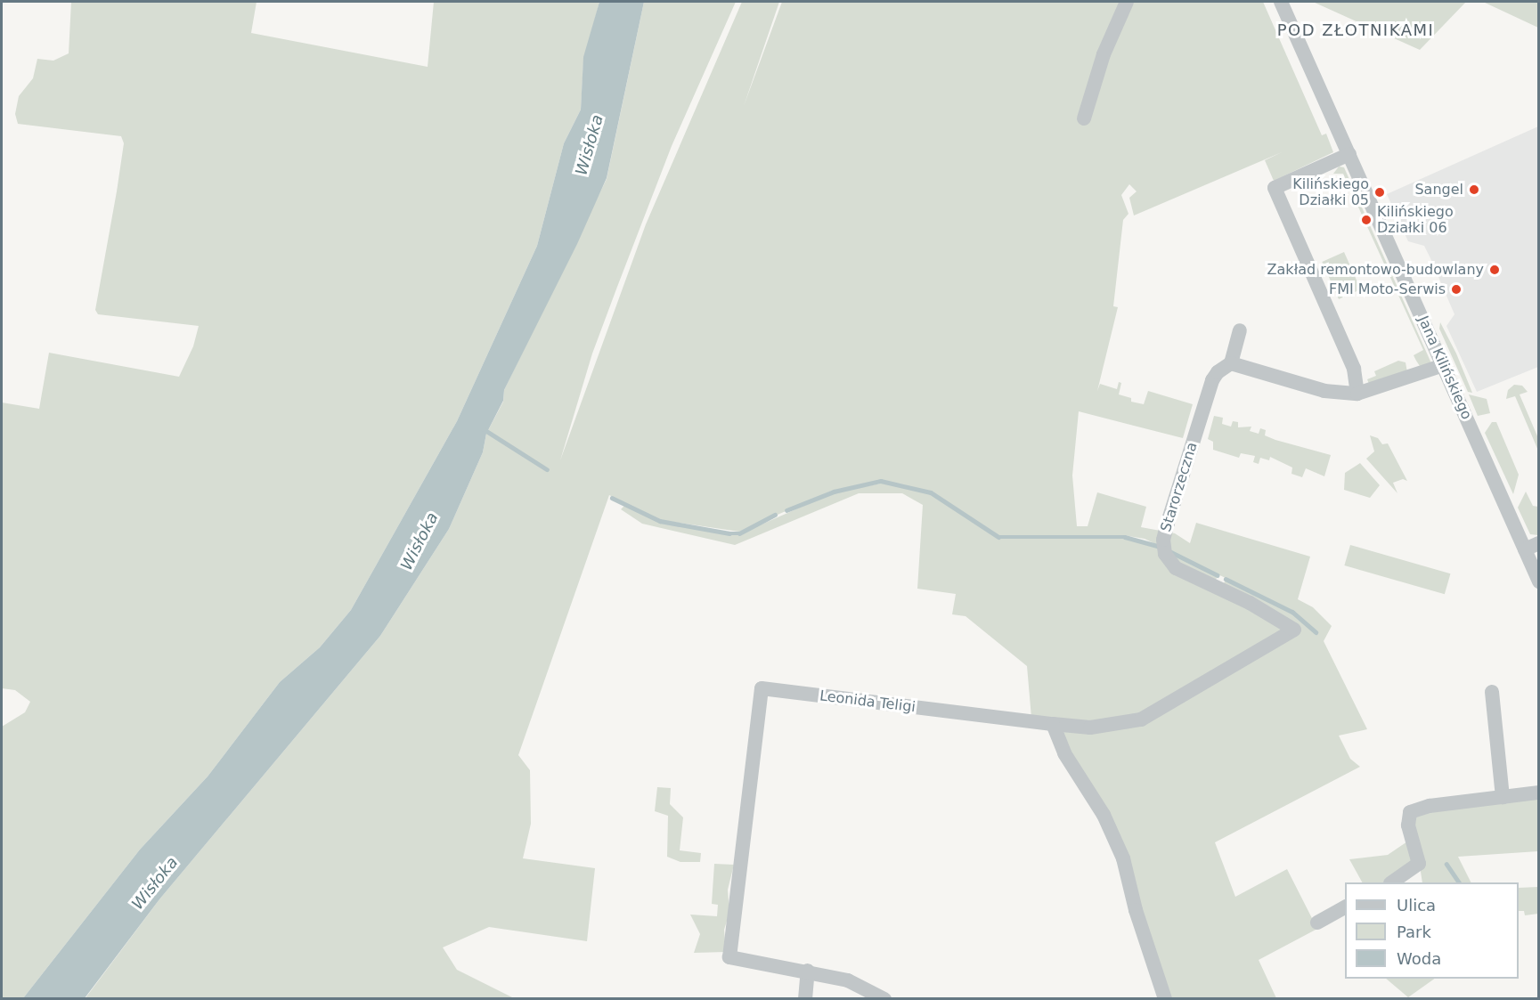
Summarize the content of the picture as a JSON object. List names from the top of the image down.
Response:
{
  "streets": {
    "street": ["Jana Kilińskiego", "Starorzeczna", "Leonida Teligi"]
  },
  "crossings": [
    ["Starorzeczna", "Leonida Teligi"]
  ],
  "districts": ["POD ZŁOTNIKAMI"],
  "water": ["Wisłoka"],
  "places": [
    "Sangel",
    "Kilińskiego Działki 05",
    "Kilińskiego Działki 06",
    "Zakład remontowo-budowlany",
    "FMI Moto-Serwis"
  ],
  "legend": ["Ulica", "Park", "Woda"]
}
